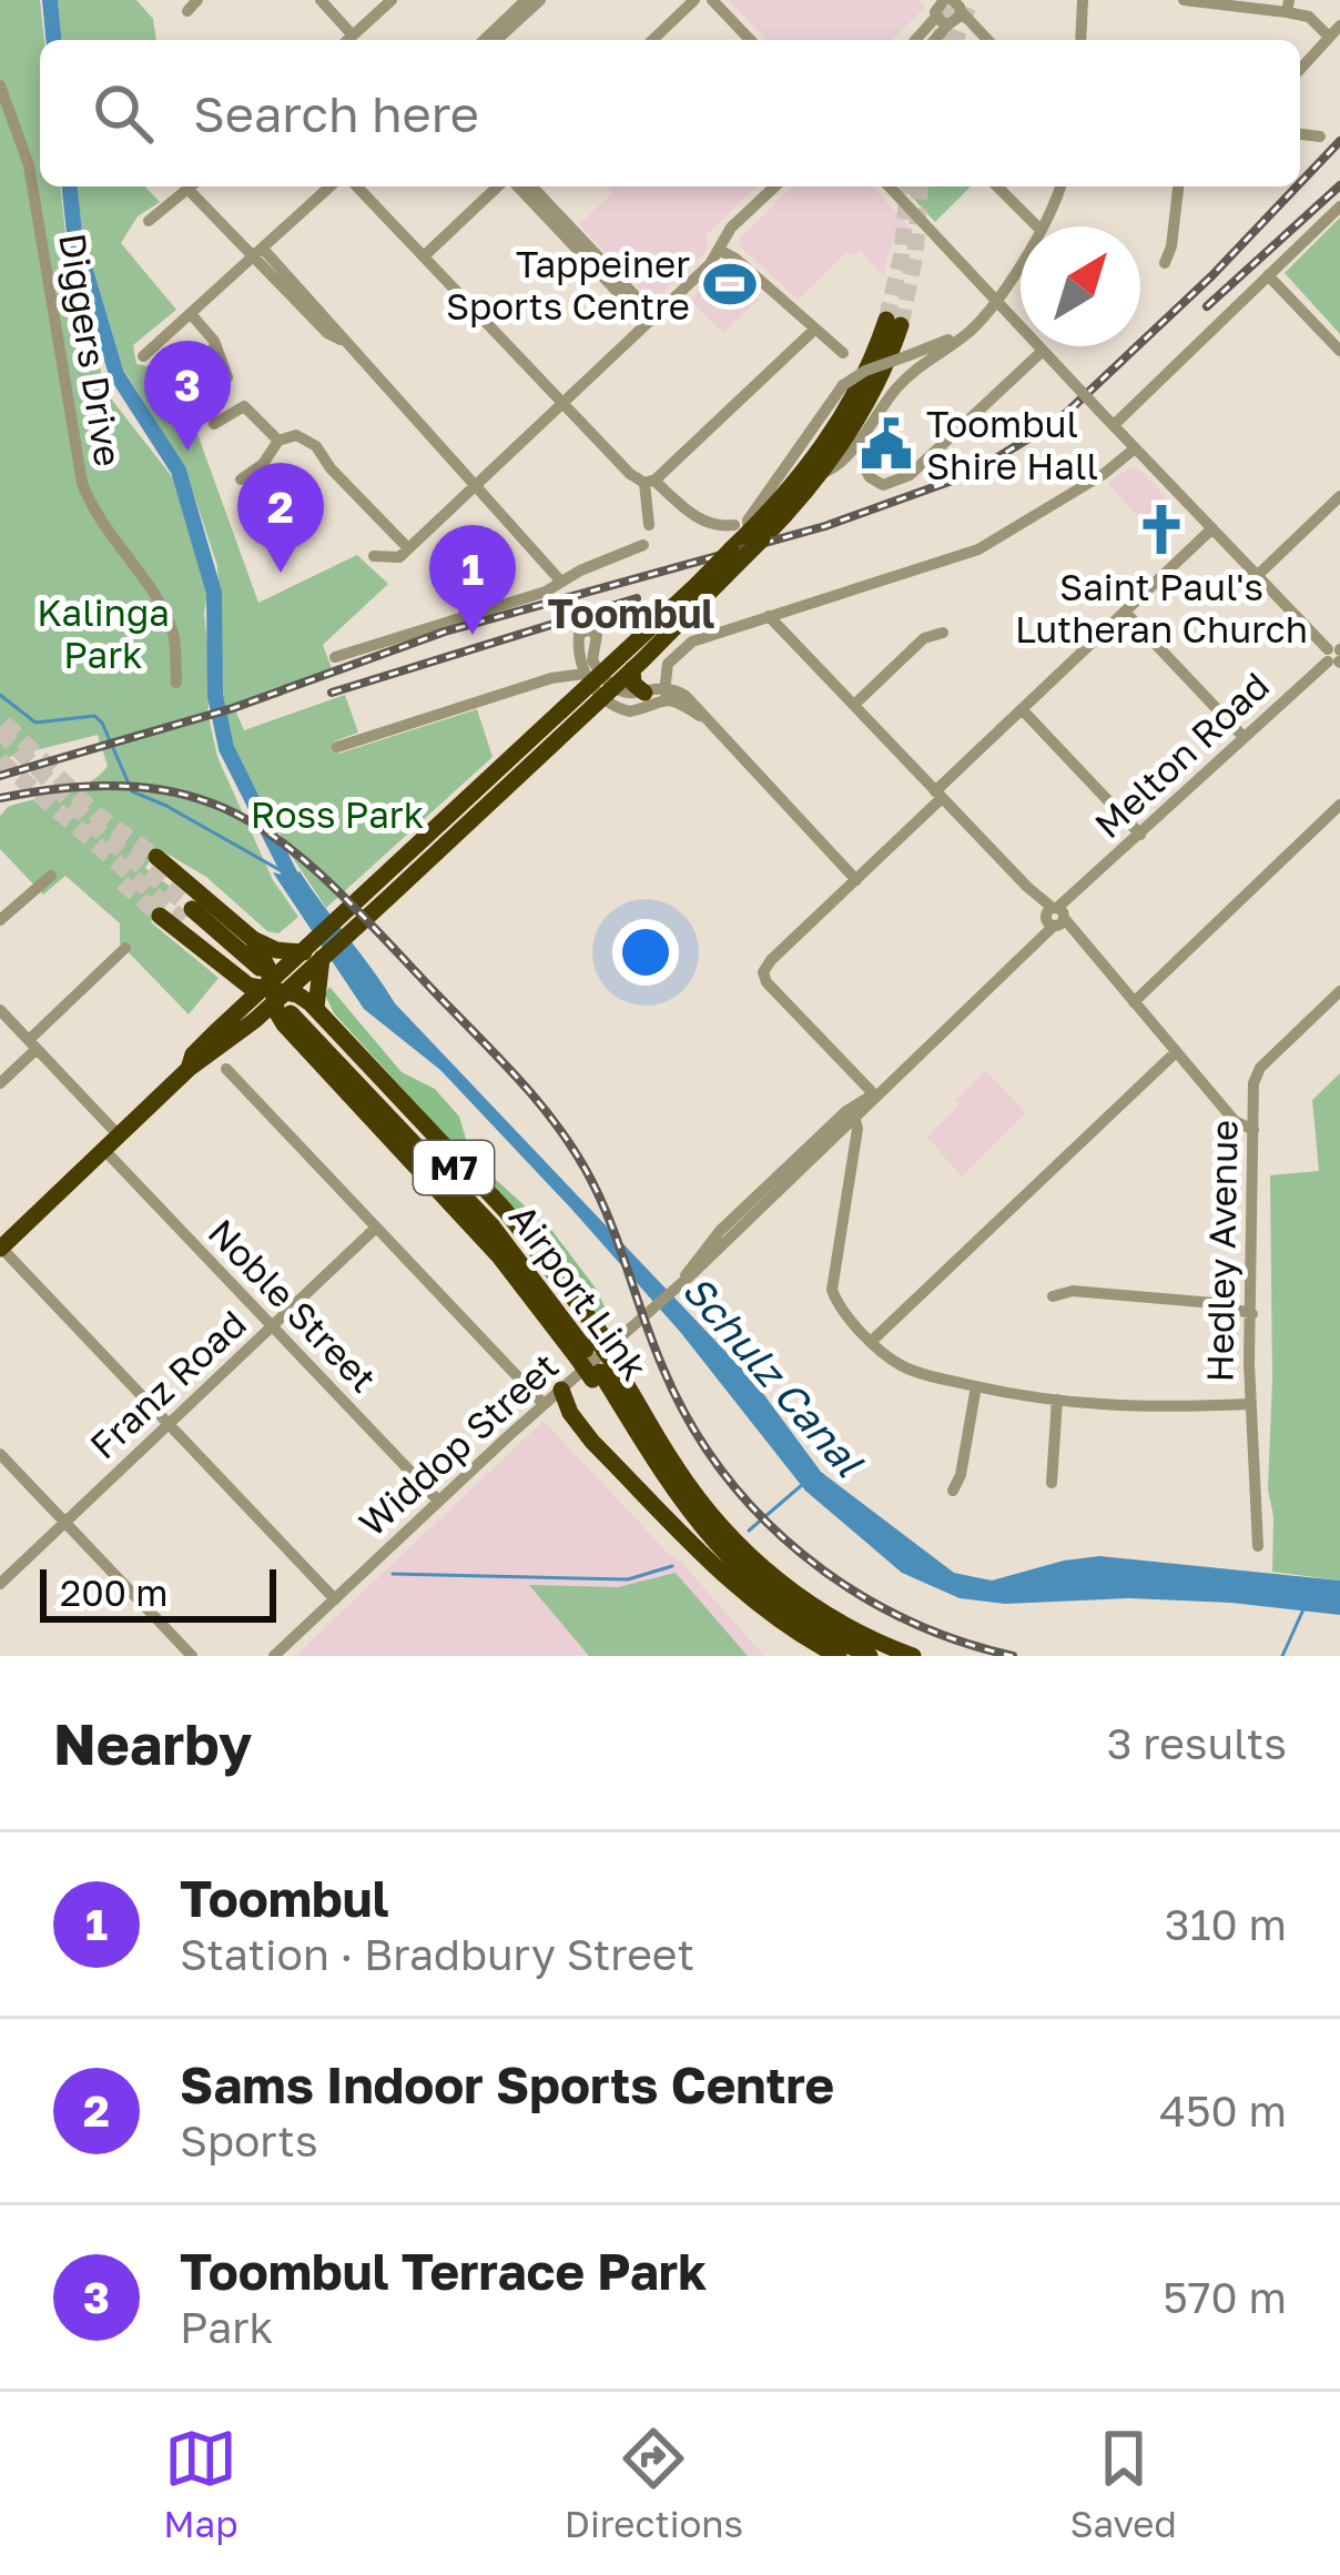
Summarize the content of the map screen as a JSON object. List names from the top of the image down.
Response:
{
  "streets": {
    "highway": ["Airport Link"],
    "street": [
      "Diggers Drive",
      "Melton Road",
      "Hedley Avenue",
      "Noble Street",
      "Franz Road",
      "Widdop Street"
    ]
  },
  "crossings": [
    ["Melton Road", "Widdop Street"],
    ["Noble Street", "Franz Road"],
    ["Noble Street", "Widdop Street"]
  ],
  "districts": ["Toombul"],
  "water": ["Schulz Canal"],
  "parks": ["Kalinga Park", "Ross Park"],
  "places": {
    "sports": ["Tappeiner Sports Centre"],
    "public building": ["Toombul Shire Hall"],
    "church": ["Saint Paul's Lutheran Church"]
  },
  "scale_bar": "200 m",
  "north": "top right",
  "page": {
    "search": "Search here",
    "pins": ["3", "2", "1"],
    "scale": "200 m",
    "heading": ["Nearby", "3 results"],
    "list": [
      {
        "mark": "1",
        "name": "Toombul",
        "note": "Station · Bradbury Street",
        "value": "310 m"
      },
      {
        "mark": "2",
        "name": "Sams Indoor Sports Centre",
        "note": "Sports",
        "value": "450 m"
      },
      {
        "mark": "3",
        "name": "Toombul Terrace Park",
        "note": "Park",
        "value": "570 m"
      }
    ],
    "nav": ["Map", "Directions", "Saved"]
  }
}
